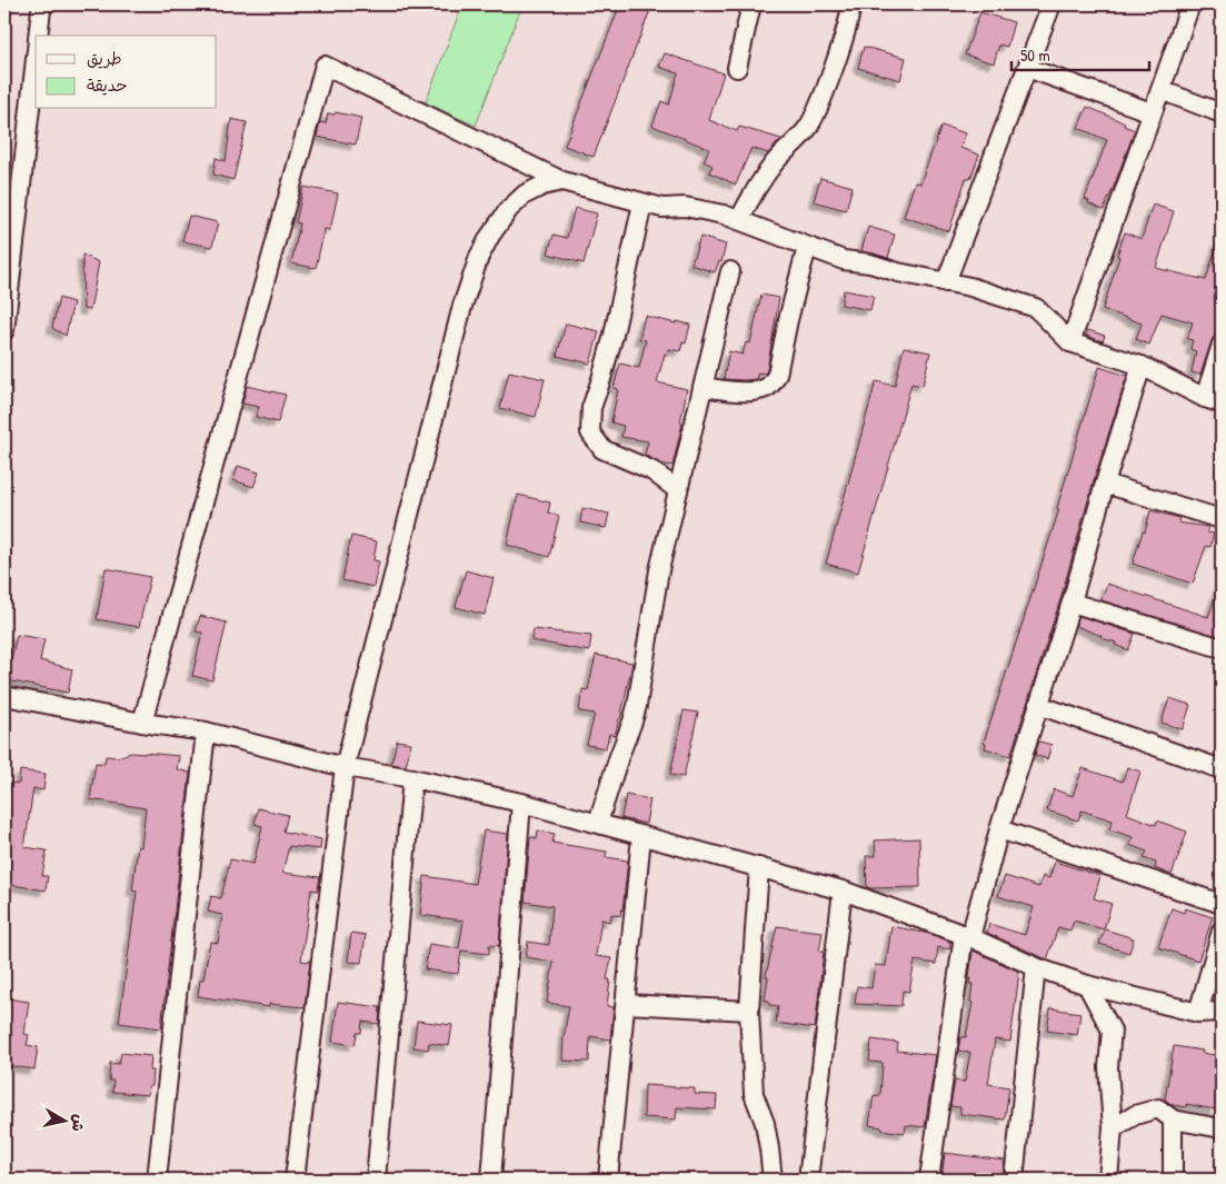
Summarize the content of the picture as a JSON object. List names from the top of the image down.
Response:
{
  "legend": ["طريق", "حديقة"],
  "scale_bar": "50 m",
  "north": "right"
}
